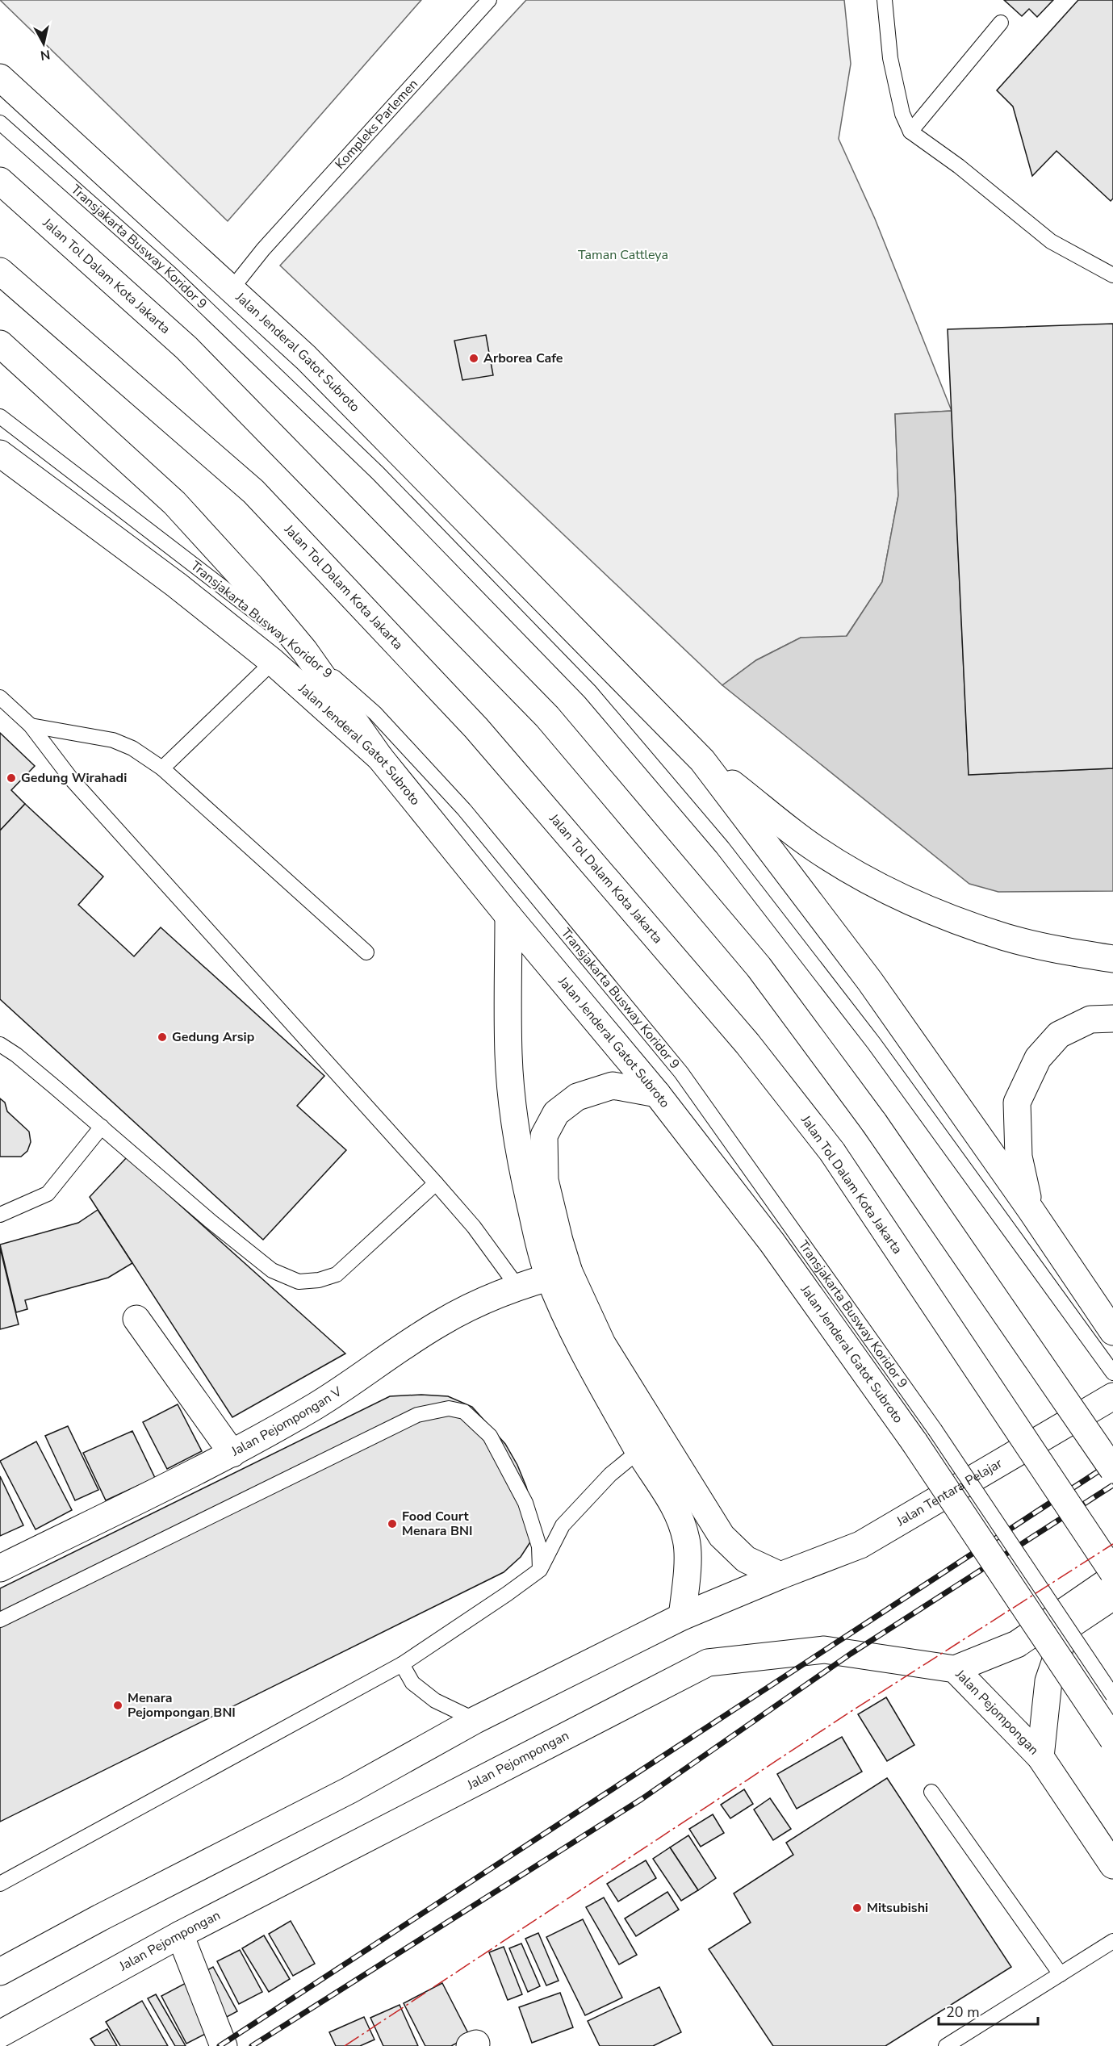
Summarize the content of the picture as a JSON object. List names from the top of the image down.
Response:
{
  "streets": {
    "main road": [
      "Jalan Tol Dalam Kota Jakarta",
      "Jalan Jenderal Gatot Subroto",
      "Jalan Pejompongan V",
      "Jalan Tentara Pelajar",
      "Jalan Pejompongan"
    ],
    "lane": ["Kompleks Parlemen", "Transjakarta Busway Koridor 9"]
  },
  "crossings": [
    ["Kompleks Parlemen", "Jalan Jenderal Gatot Subroto"],
    ["Transjakarta Busway Koridor 9", "Jalan Jenderal Gatot Subroto"]
  ],
  "parks": ["Taman Cattleya"],
  "places": [
    "Arborea Cafe",
    "Gedung Wirahadi",
    "Gedung Arsip",
    "Food Court Menara BNI",
    "Menara Pejompongan BNI",
    "Mitsubishi"
  ],
  "scale_bar": "20 m",
  "north": "bottom"
}
